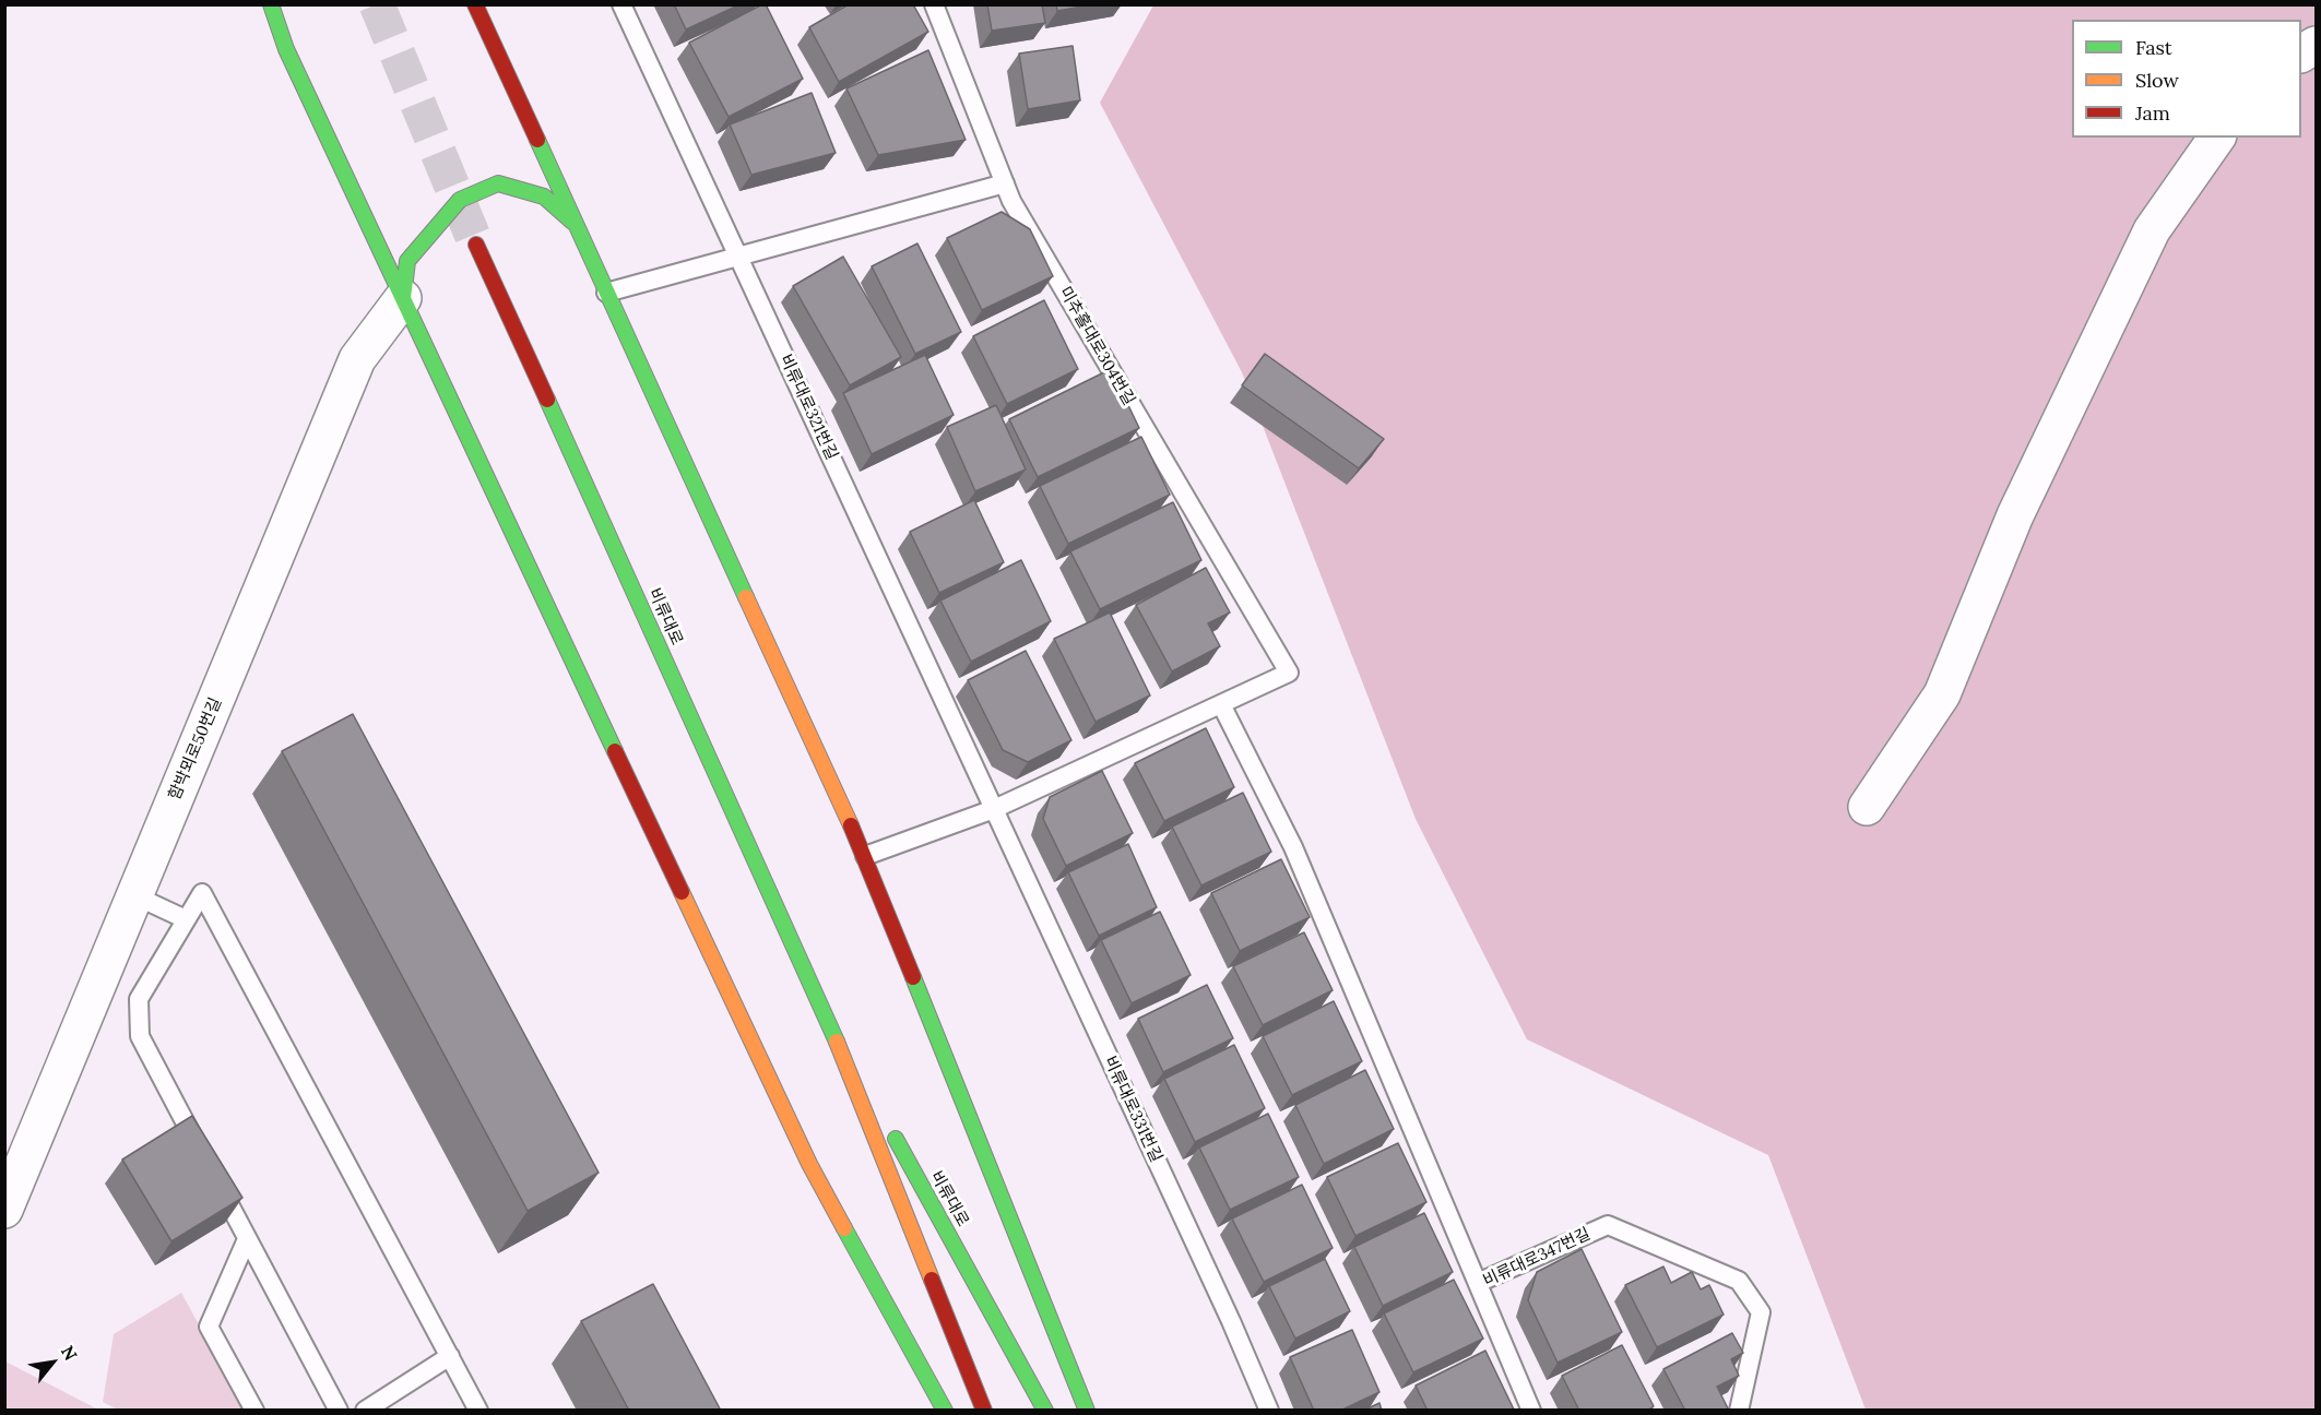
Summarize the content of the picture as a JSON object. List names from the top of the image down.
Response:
{
  "streets": {
    "main road": ["비류대로"],
    "street": ["함박뫼로50번길"],
    "lane": [
      "미추홀대로304번길",
      "비류대로321번길",
      "비류대로331번길",
      "비류대로347번길"
    ]
  },
  "crossings": [
    ["비류대로321번길", "비류대로331번길"]
  ],
  "legend": ["Fast", "Slow", "Jam"],
  "north": "top right"
}
